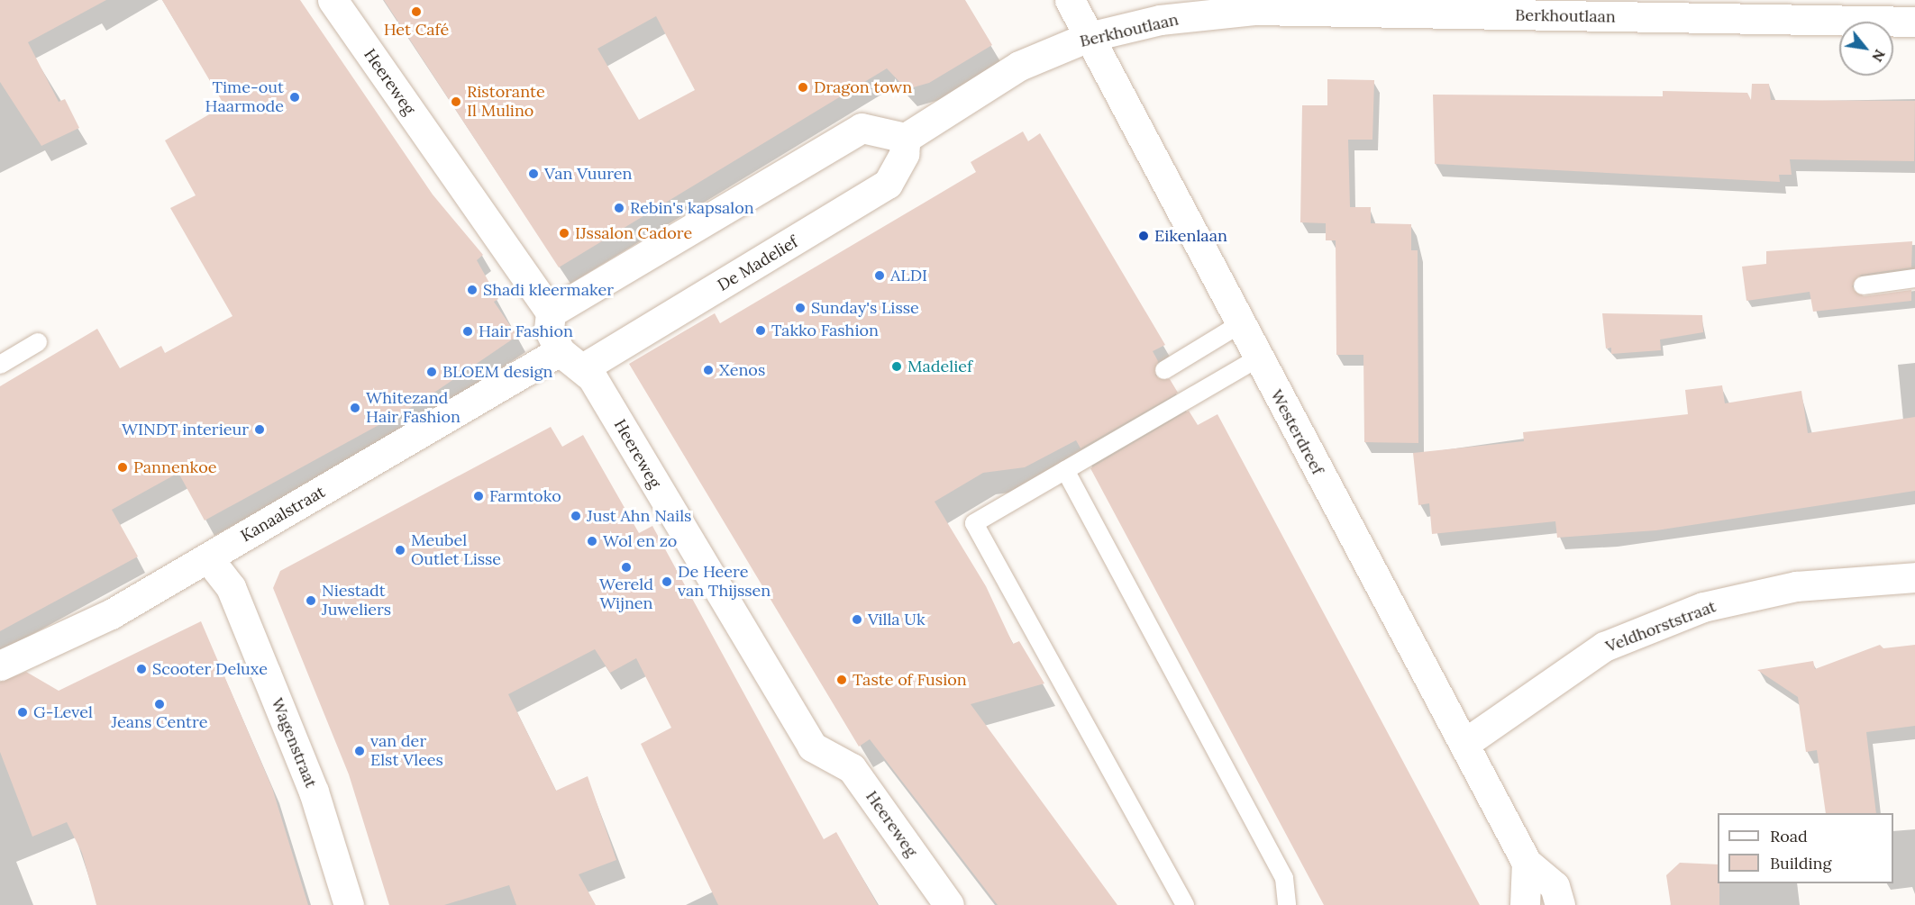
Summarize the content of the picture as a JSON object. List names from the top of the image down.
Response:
{
  "streets": {
    "street": [
      "Berkhoutlaan",
      "Heereweg",
      "De Madelief",
      "Westerdreef",
      "Kanaalstraat",
      "Veldhorststraat",
      "Wagenstraat"
    ]
  },
  "crossings": [
    ["Berkhoutlaan", "De Madelief"],
    ["Berkhoutlaan", "Westerdreef"],
    ["Heereweg", "De Madelief"],
    ["Heereweg", "Kanaalstraat"],
    ["De Madelief", "Kanaalstraat"],
    ["Westerdreef", "Veldhorststraat"],
    ["Kanaalstraat", "Wagenstraat"]
  ],
  "places": [
    "Het Café",
    "Dragon town",
    "Time-out Haarmode",
    "Ristorante Il Mulino",
    "Van Vuuren",
    "Rebin's kapsalon",
    "IJssalon Cadore",
    "Eikenlaan",
    "ALDI",
    "Shadi kleermaker",
    "Sunday's Lisse",
    "Takko Fashion",
    "Hair Fashion",
    "Madelief",
    "Xenos",
    "BLOEM design",
    "Whitezand Hair Fashion",
    "WINDT interieur",
    "Pannenkoe",
    "Farmtoko",
    "Just Ahn Nails",
    "Wol en zo",
    "Meubel Outlet Lisse",
    "Wereld Wijnen",
    "De Heere van Thijssen",
    "Niestadt Juweliers",
    "Villa Uk",
    "Scooter Deluxe",
    "Taste of Fusion",
    "Jeans Centre",
    "G-Level",
    "van der Elst Vlees"
  ],
  "legend": ["Road", "Building"],
  "north": "bottom right"
}
